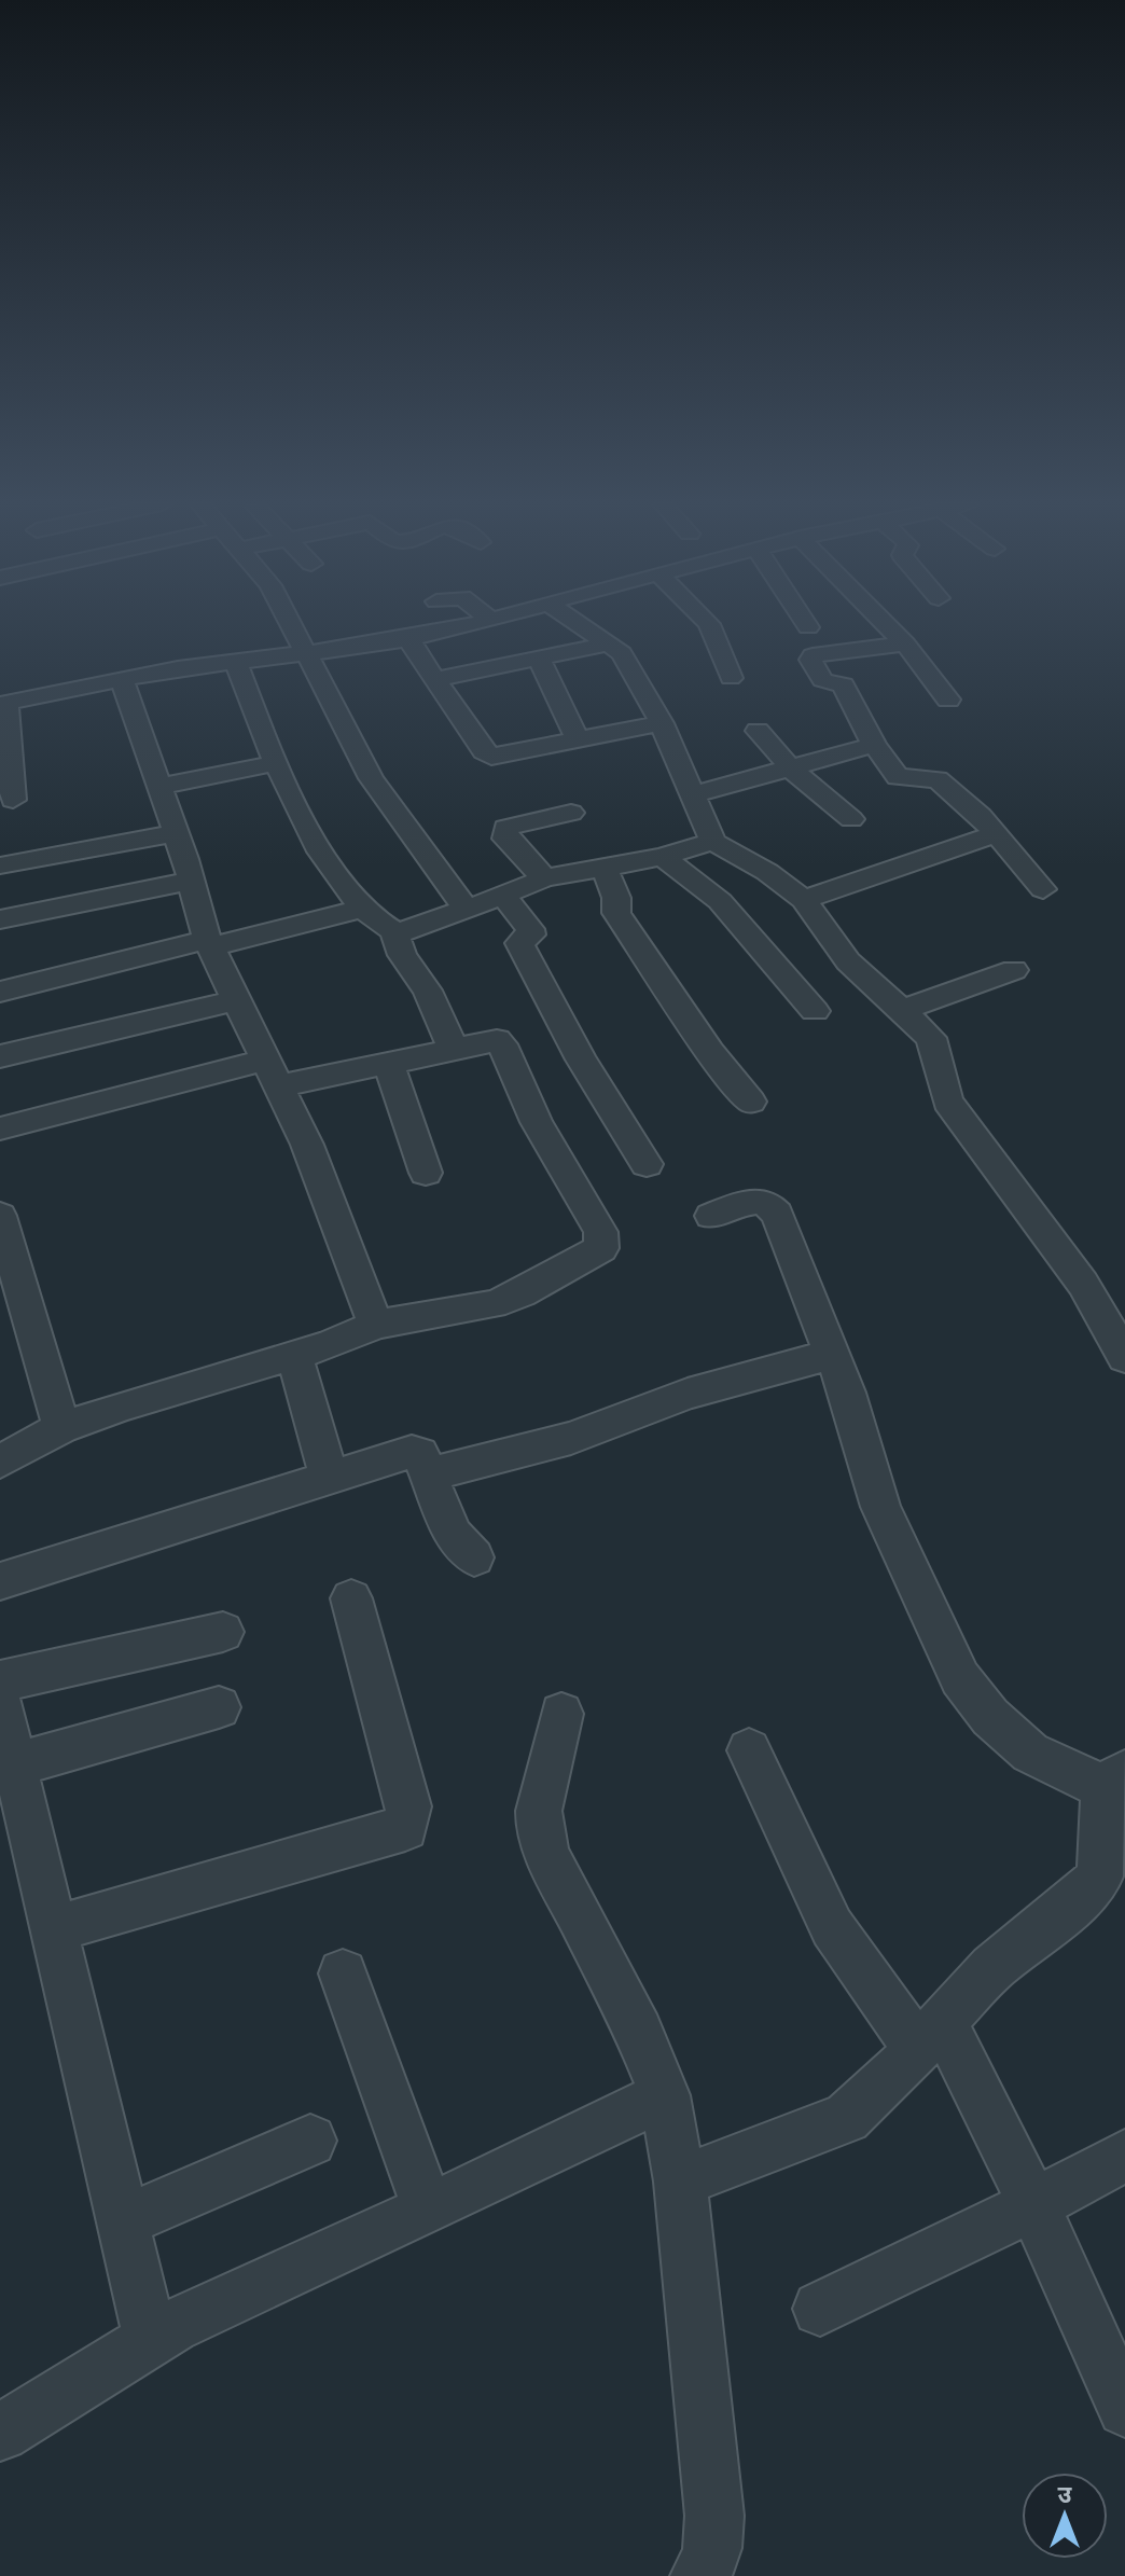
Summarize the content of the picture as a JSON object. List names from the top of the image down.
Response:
{
  "north": "top"
}
